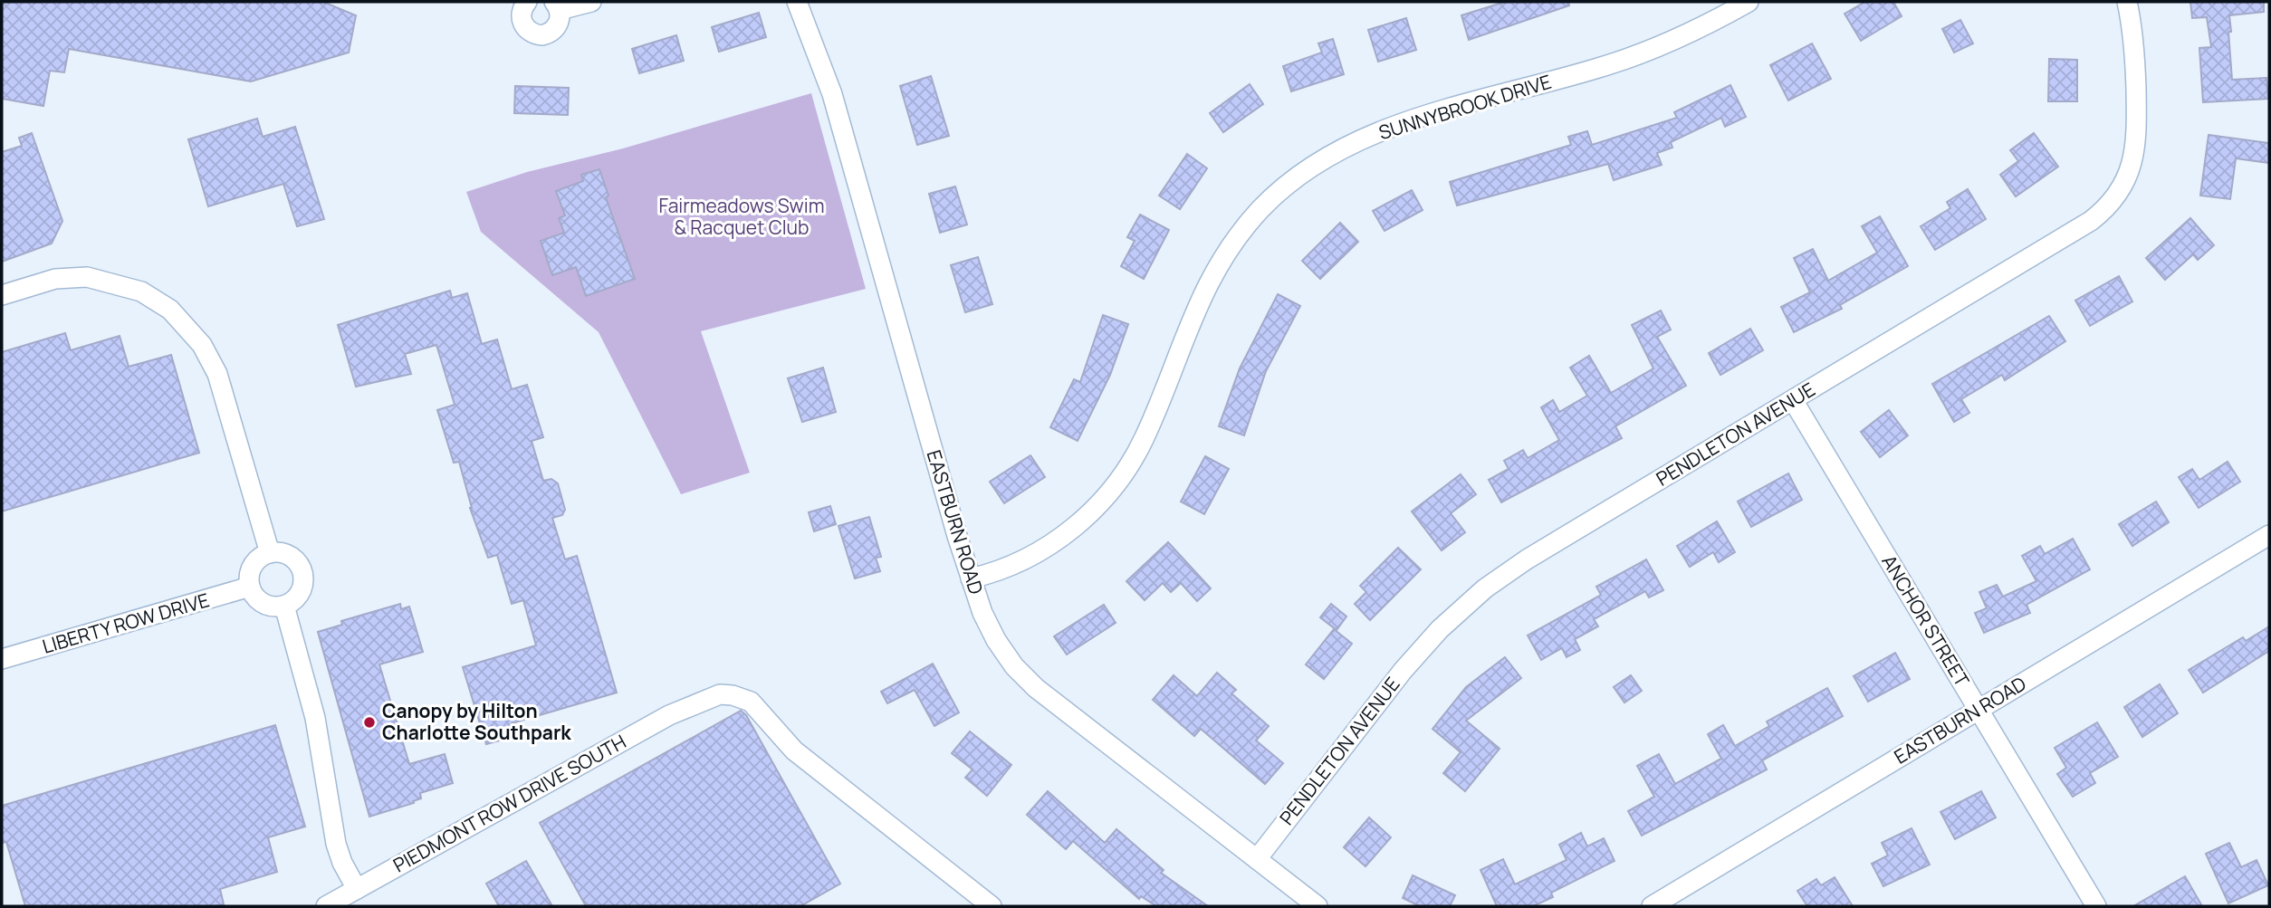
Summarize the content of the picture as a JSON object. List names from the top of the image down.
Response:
{
  "streets": {
    "street": [
      "SUNNYBROOK DRIVE",
      "PENDLETON AVENUE",
      "EASTBURN ROAD",
      "ANCHOR STREET",
      "LIBERTY ROW DRIVE",
      "PIEDMONT ROW DRIVE SOUTH"
    ]
  },
  "crossings": [
    ["SUNNYBROOK DRIVE", "EASTBURN ROAD"],
    ["PENDLETON AVENUE", "EASTBURN ROAD"],
    ["PENDLETON AVENUE", "ANCHOR STREET"],
    ["EASTBURN ROAD", "ANCHOR STREET"]
  ],
  "parks": ["Fairmeadows Swim & Racquet Club"],
  "places": ["Canopy by Hilton Charlotte Southpark"]
}
